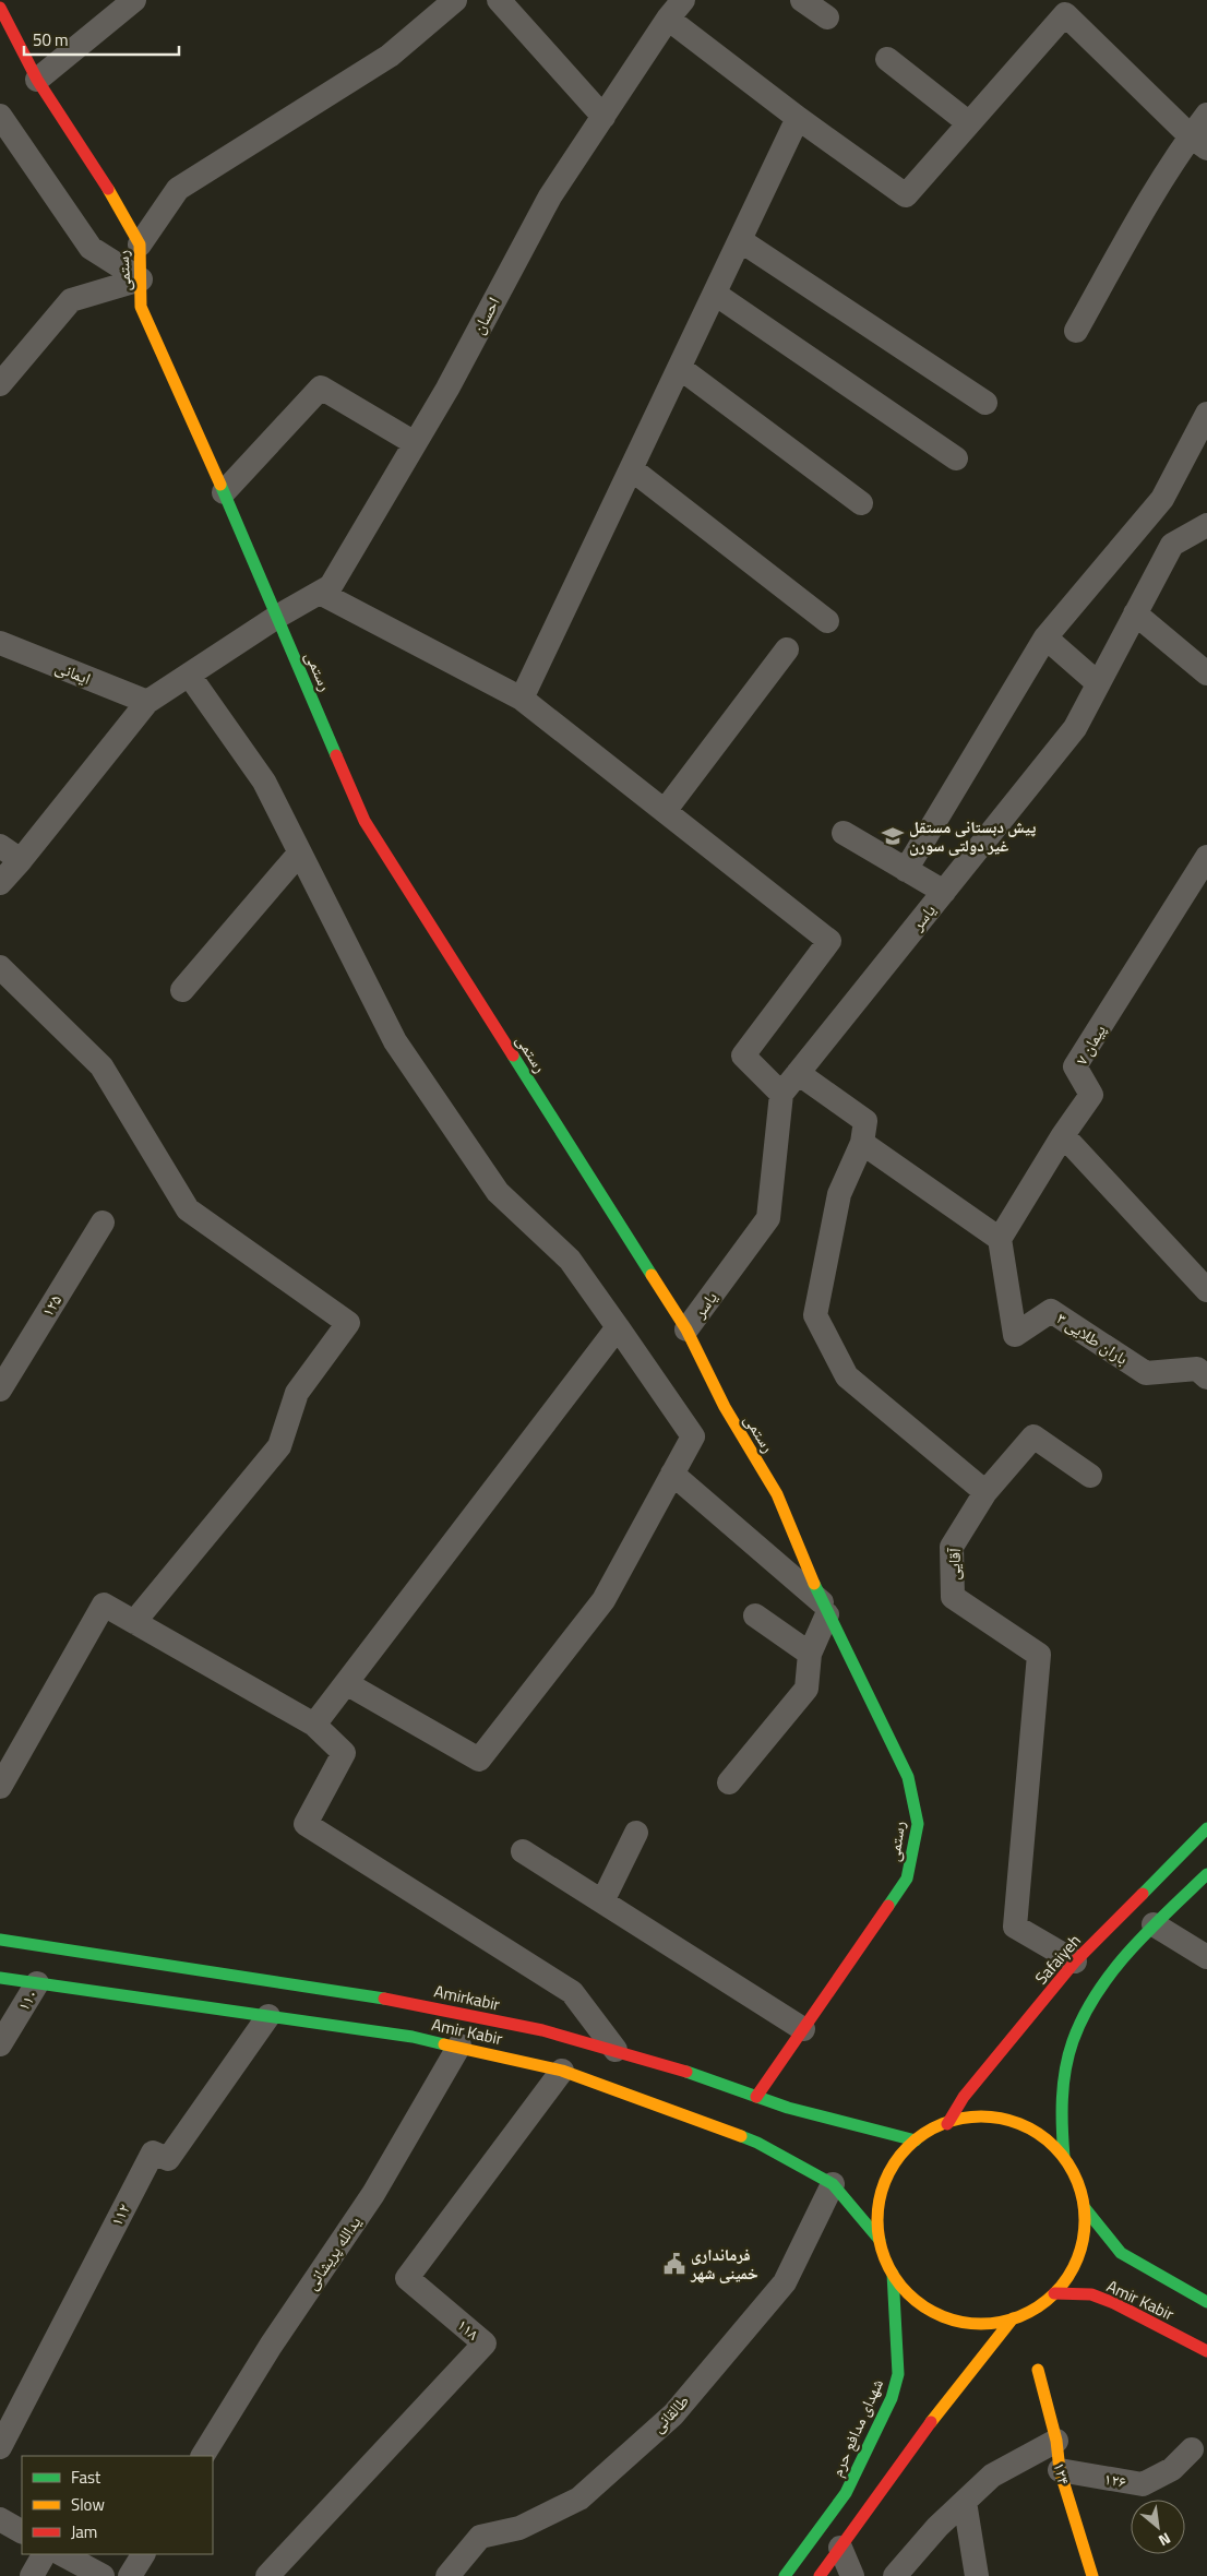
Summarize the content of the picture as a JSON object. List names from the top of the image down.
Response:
{
  "streets": {
    "main road": [
      "رستمی",
      "Safaiyeh",
      "Amirkabir",
      "Amir Kabir",
      "شهدای مدافع حرم",
      "۱۲۴"
    ],
    "street": [
      "احسان",
      "ایمانی",
      "یاسر",
      "پیمان ۷",
      "۱۲۵",
      "باران طلایی ۳",
      "آقایی",
      "۱۱۰",
      "۱۱۲",
      "یدالله پریشانی",
      "۱۱۸",
      "طالقانی",
      "۱۲۶"
    ]
  },
  "crossings": [
    ["رستمی", "احسان"],
    ["رستمی", "یاسر"],
    ["رستمی", "Amirkabir"],
    ["احسان", "ایمانی"],
    ["آقایی", "Safaiyeh"],
    ["۱۱۰", "Amir Kabir"],
    ["Amir Kabir", "۱۱۲"],
    ["Amir Kabir", "یدالله پریشانی"],
    ["Amir Kabir", "۱۱۸"],
    ["Amir Kabir", "طالقانی"],
    ["۱۲۴", "۱۲۶"]
  ],
  "places": {
    "school or university": ["پیش دبستانی مستقل غیر دولتی سورن"],
    "public building": ["فرمانداری خمینی شهر"]
  },
  "legend": ["Fast", "Slow", "Jam"],
  "scale_bar": "50 m",
  "north": "bottom right"
}
